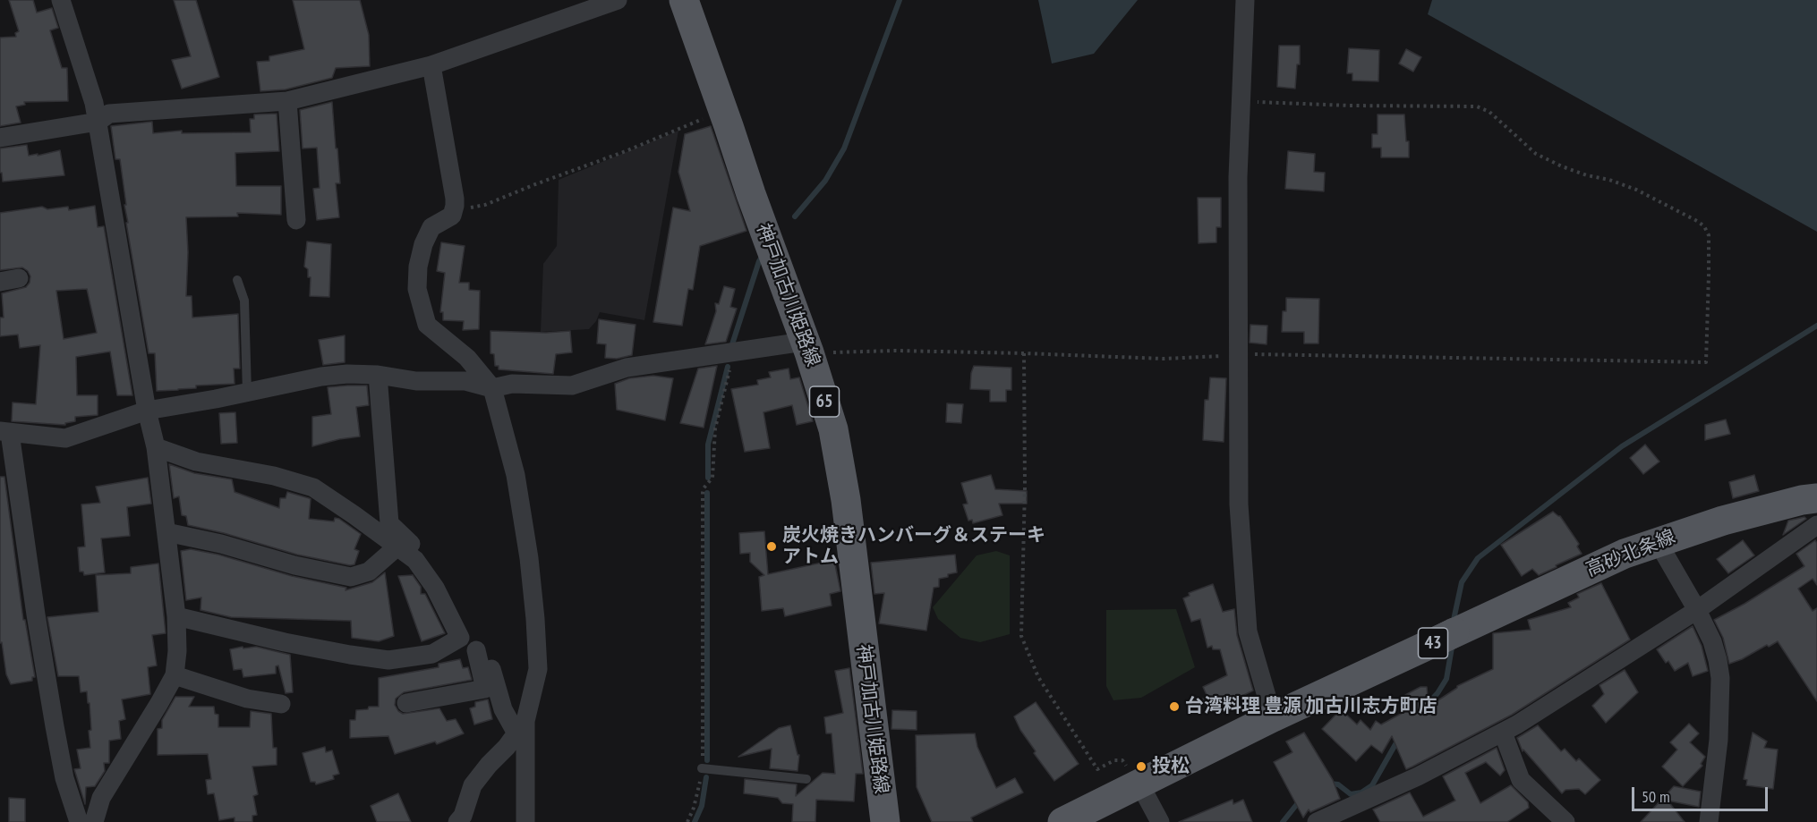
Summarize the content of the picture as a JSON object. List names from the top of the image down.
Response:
{
  "streets": {
    "main road": [
      "神戸加古川姫路線",
      "65",
      "高砂北条線",
      "43"
    ]
  },
  "places": ["炭火焼きハンバーグ＆ステーキ アトム", "台湾料理 豊源 加古川志方町店", "投松"],
  "scale_bar": "50 m"
}
